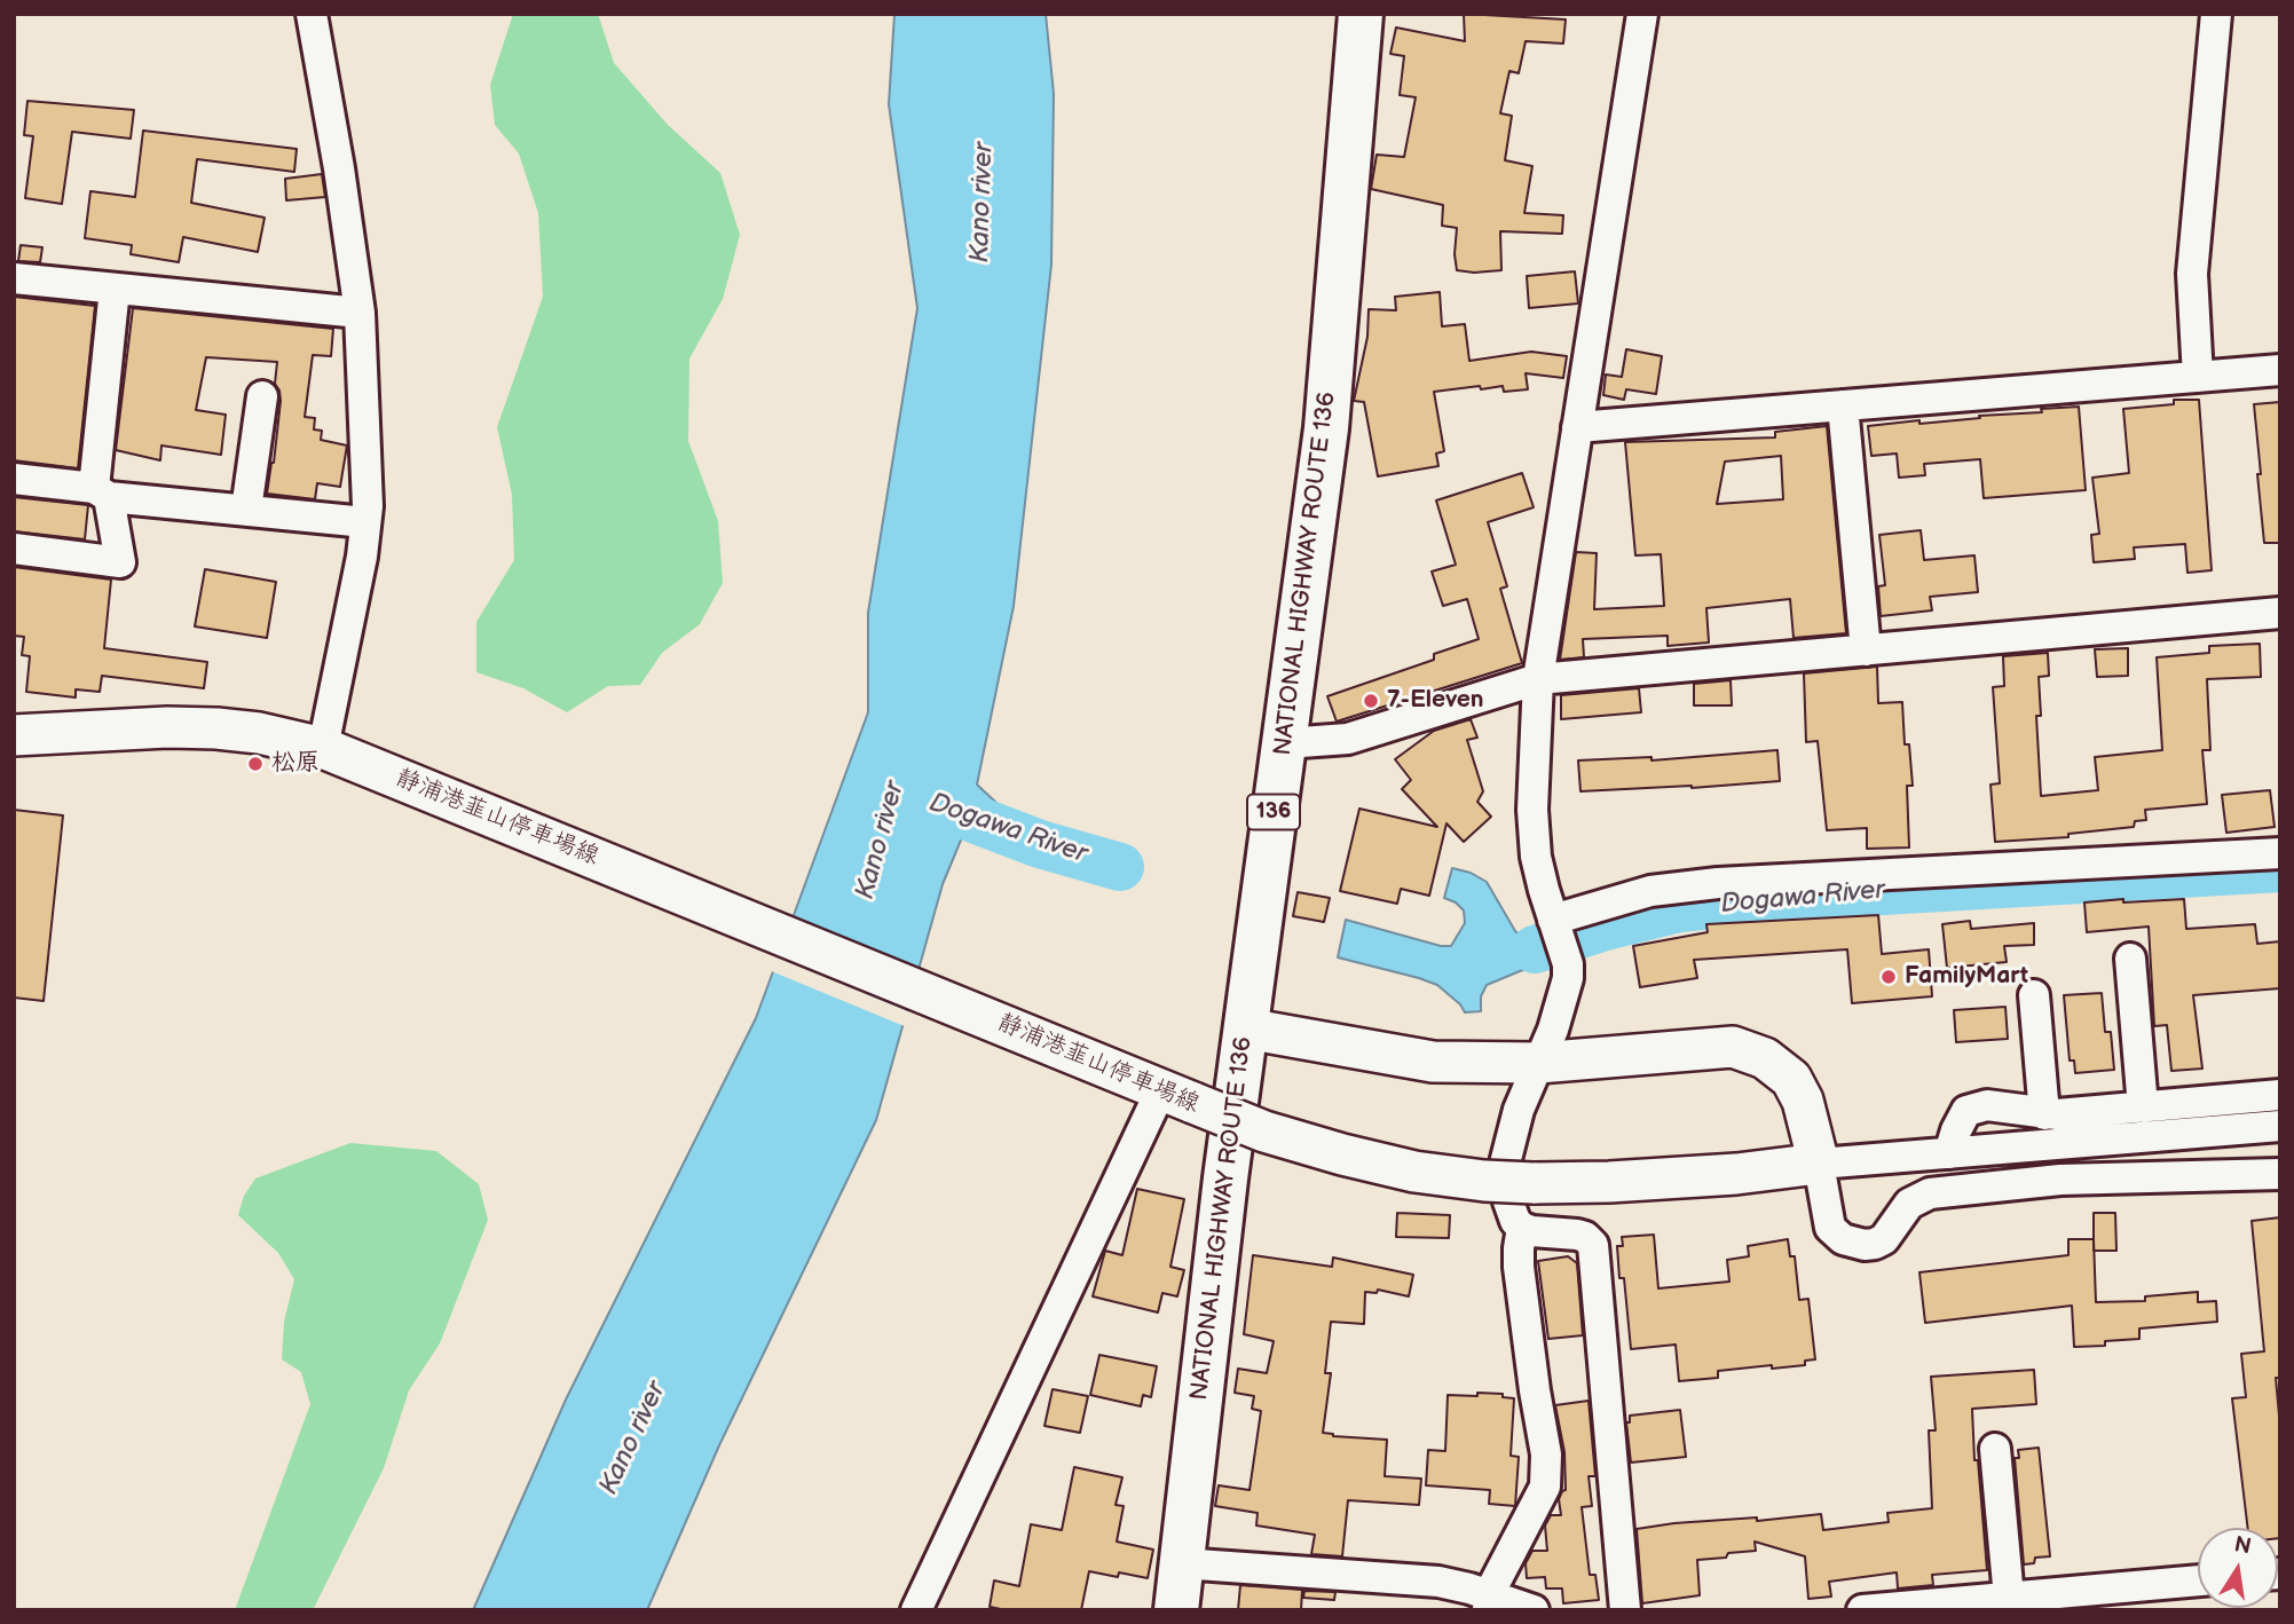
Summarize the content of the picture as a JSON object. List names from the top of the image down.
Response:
{
  "streets": {
    "highway": ["NATIONAL HIGHWAY ROUTE 136", "136"],
    "main road": ["静浦港韮山停車場線"]
  },
  "water": ["Kano river", "Dogawa River"],
  "places": ["7-Eleven", "松原", "FamilyMart"],
  "north": "top"
}
